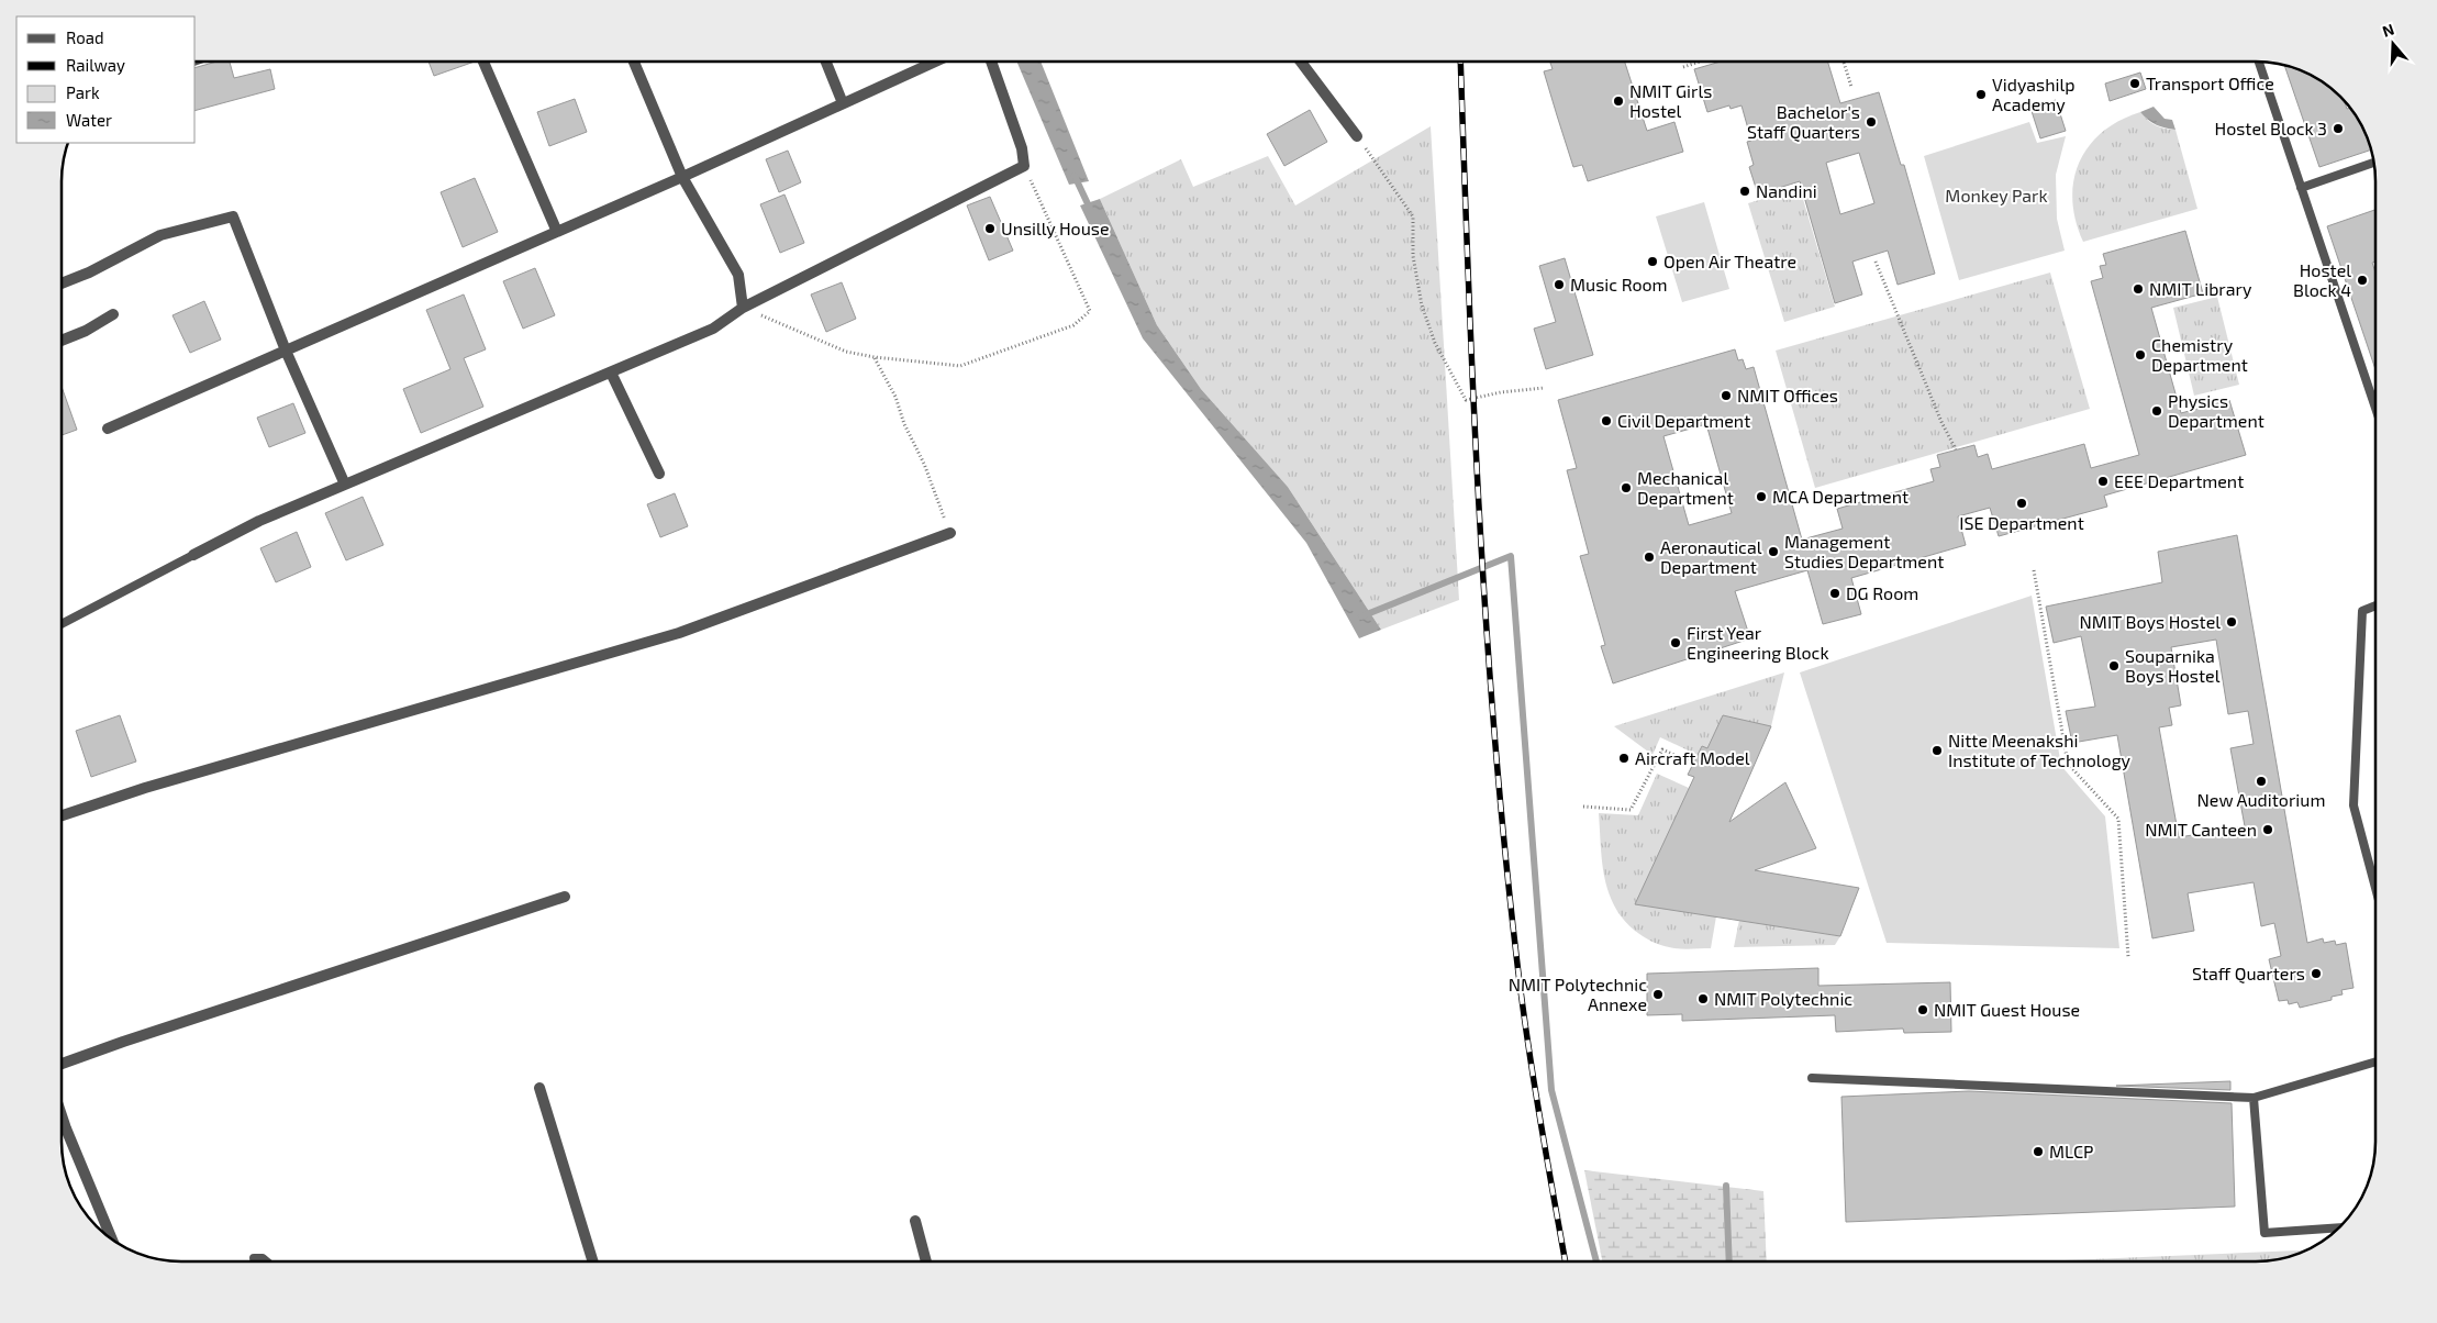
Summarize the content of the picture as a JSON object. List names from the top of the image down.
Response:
{
  "parks": ["Monkey Park"],
  "places": [
    "Transport Office",
    "Vidyashilp Academy",
    "NMIT Girls Hostel",
    "Bachelor's Staff Quarters",
    "Hostel Block 3",
    "Nandini",
    "Unsilly House",
    "Open Air Theatre",
    "Hostel Block 4",
    "Music Room",
    "NMIT Library",
    "Chemistry Department",
    "NMIT Offices",
    "Physics Department",
    "Civil Department",
    "EEE Department",
    "Mechanical Department",
    "MCA Department",
    "ISE Department",
    "Management Studies Department",
    "Aeronautical Department",
    "DG Room",
    "NMIT Boys Hostel",
    "First Year Engineering Block",
    "Souparnika Boys Hostel",
    "Nitte Meenakshi Institute of Technology",
    "Aircraft Model",
    "New Auditorium",
    "NMIT Canteen",
    "Staff Quarters",
    "NMIT Polytechnic Annexe",
    "NMIT Polytechnic",
    "NMIT Guest House",
    "MLCP"
  ],
  "legend": [
    "Road",
    "Railway",
    "Park",
    "Water"
  ],
  "north": "top"
}
